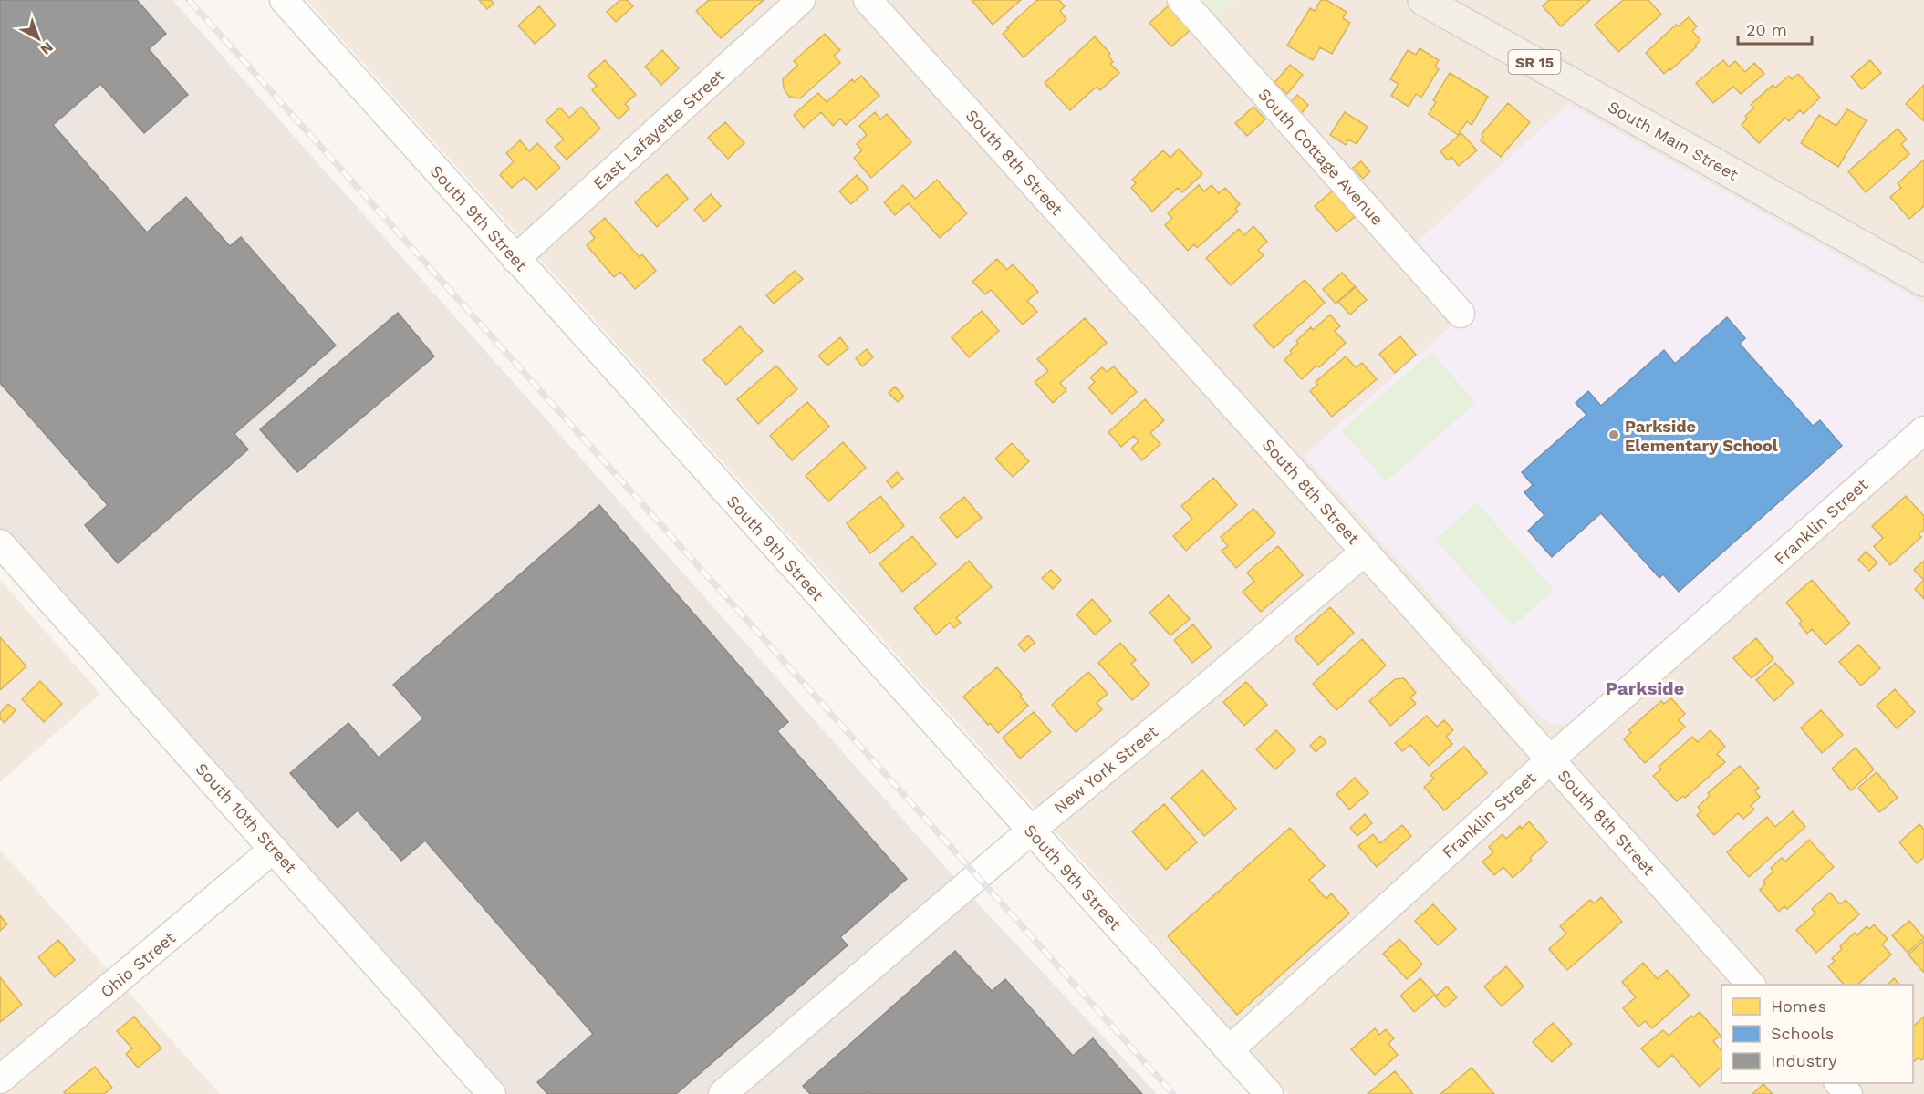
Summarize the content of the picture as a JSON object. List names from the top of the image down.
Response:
{
  "streets": {
    "main road": ["SR 15", "South Main Street"],
    "street": [
      "East Lafayette Street",
      "South Cottage Avenue",
      "South 8th Street",
      "South 9th Street",
      "Franklin Street",
      "New York Street",
      "South 10th Street",
      "Ohio Street"
    ]
  },
  "crossings": [
    ["East Lafayette Street", "South 9th Street"],
    ["South 8th Street", "Franklin Street"],
    ["South 8th Street", "New York Street"],
    ["South 9th Street", "Franklin Street"],
    ["South 9th Street", "New York Street"],
    ["South 10th Street", "Ohio Street"]
  ],
  "districts": ["Parkside"],
  "places": ["Parkside Elementary School"],
  "legend": ["Homes", "Schools", "Industry"],
  "scale_bar": "20 m",
  "north": "bottom right"
}
